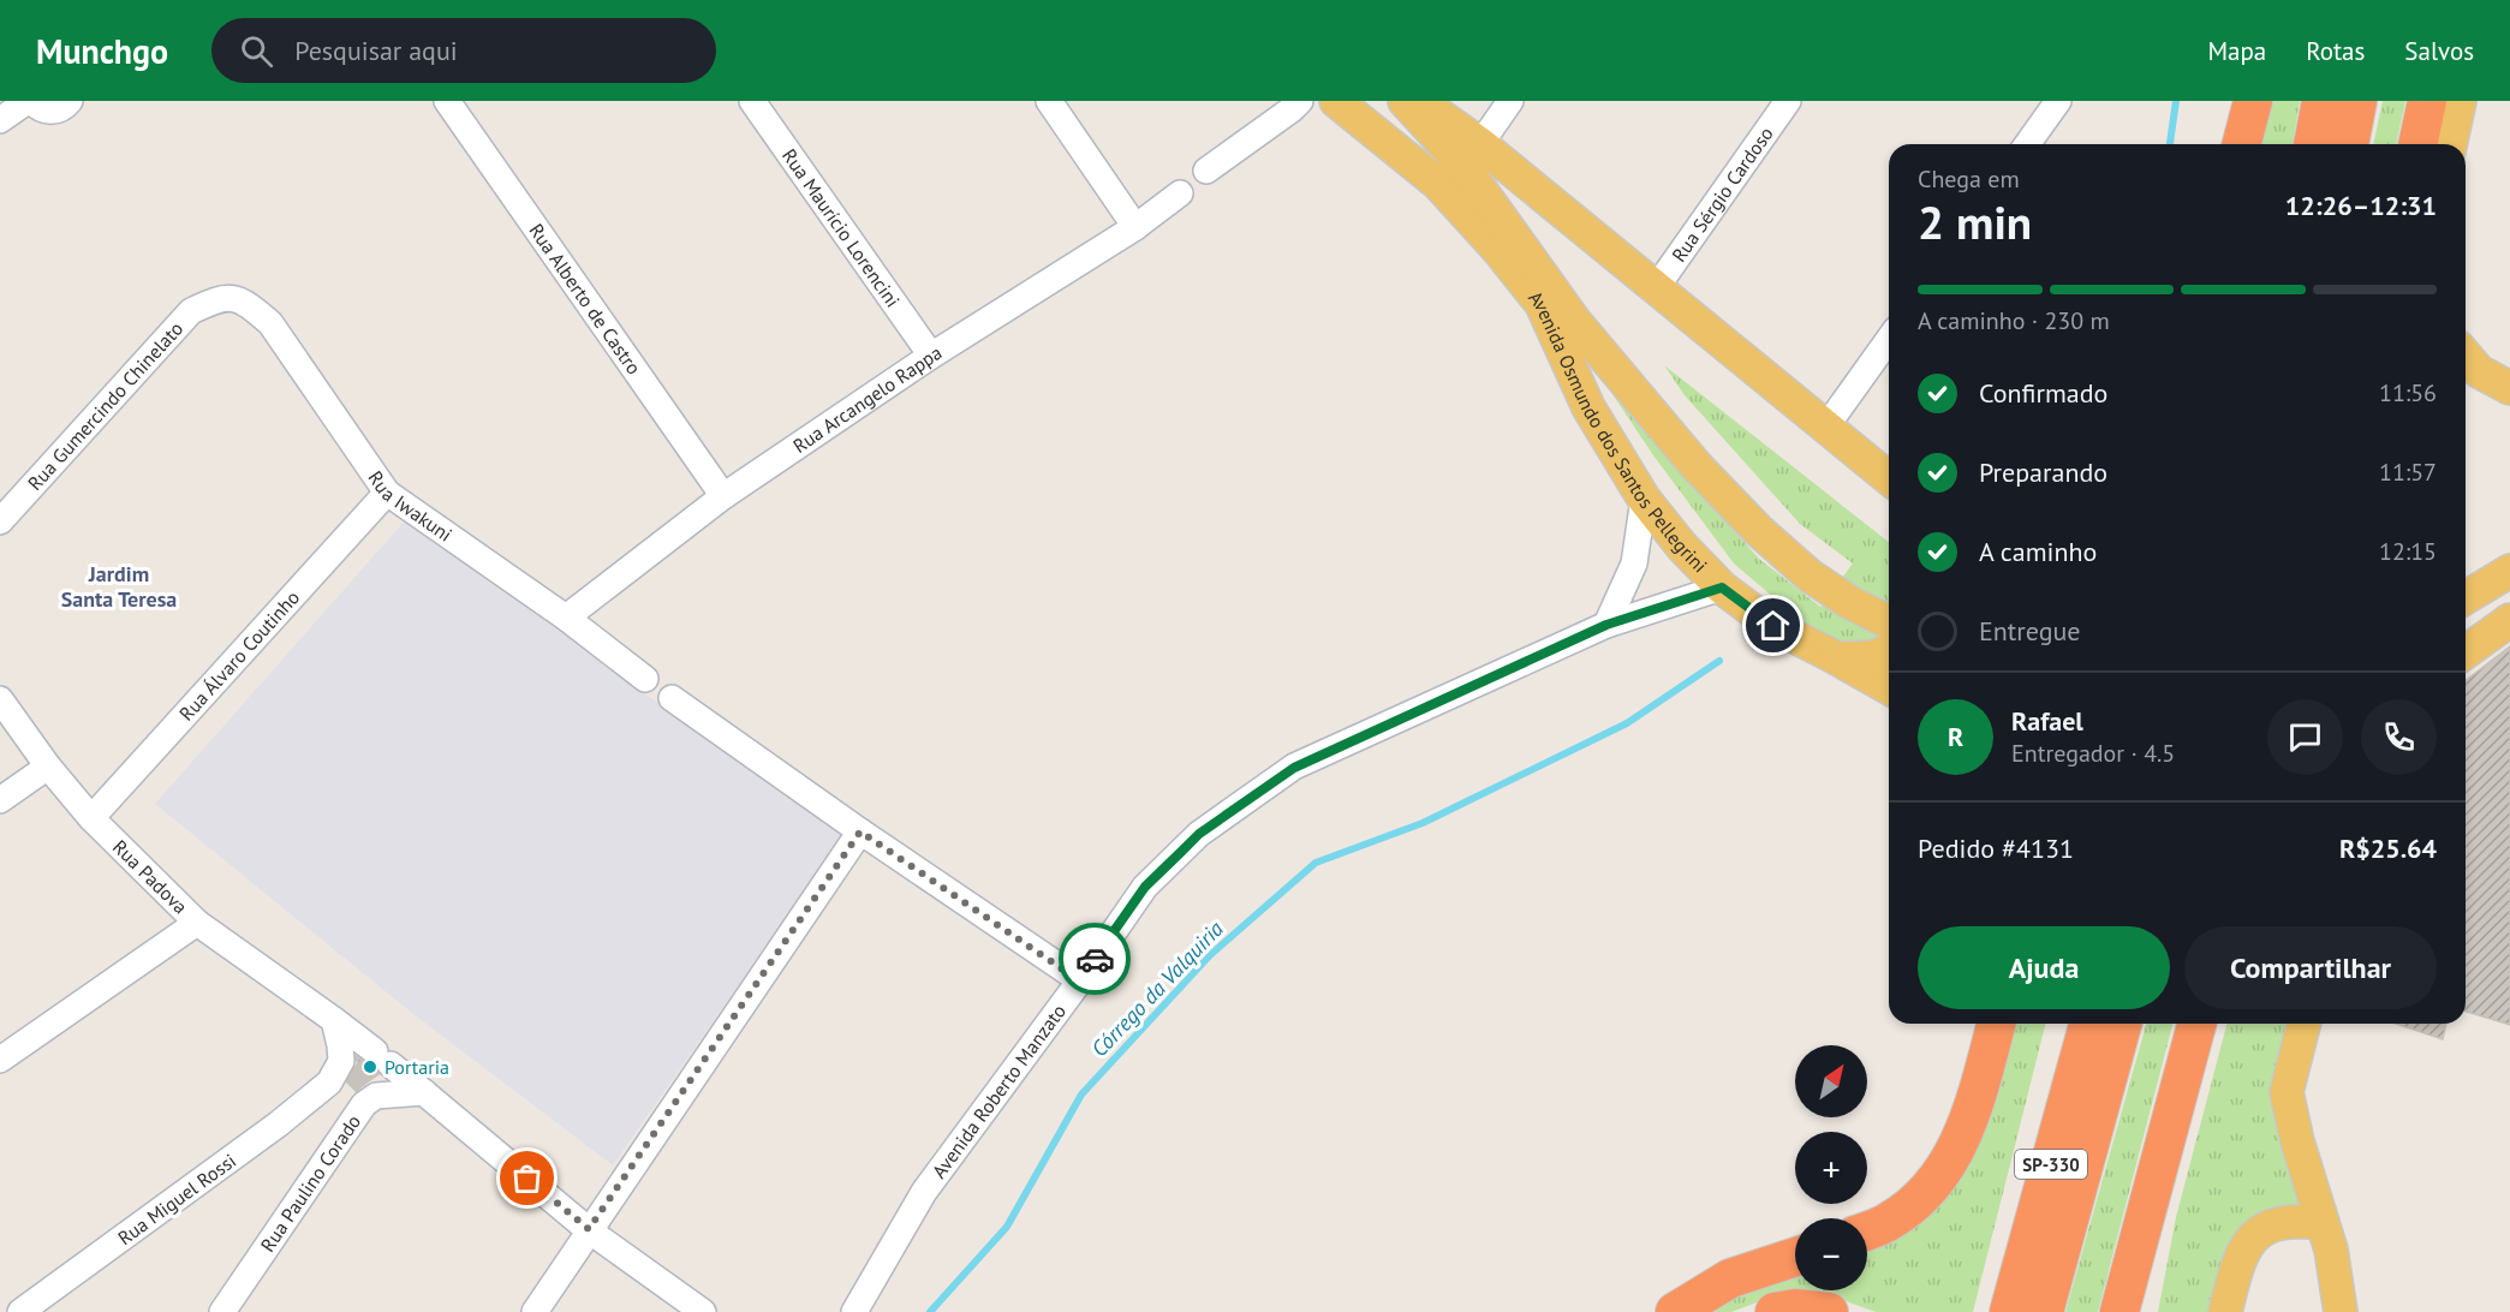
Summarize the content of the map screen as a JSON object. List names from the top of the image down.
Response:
{
  "streets": {
    "highway": ["SP-330"],
    "main road": ["Avenida Osmundo dos Santos Pellegrini"],
    "street": [
      "Rua Sérgio Cardoso",
      "Rua Maurício Lorencini",
      "Rua Alberto de Castro",
      "Rua Arcangelo Rappa",
      "Rua Gumercindo Chinelato",
      "Rua Iwakuni",
      "Rua Álvaro Coutinho",
      "Rua Padova",
      "Avenida Roberto Manzato",
      "Rua Paulino Corado",
      "Rua Miguel Rossi"
    ]
  },
  "crossings": [
    ["Rua Maurício Lorencini", "Rua Arcangelo Rappa"],
    ["Rua Alberto de Castro", "Rua Arcangelo Rappa"],
    ["Rua Arcangelo Rappa", "Rua Iwakuni"],
    ["Rua Gumercindo Chinelato", "Rua Iwakuni"],
    ["Avenida Osmundo dos Santos Pellegrini", "Avenida Roberto Manzato"],
    ["Rua Iwakuni", "Rua Álvaro Coutinho"],
    ["Rua Álvaro Coutinho", "Rua Padova"],
    ["Rua Padova", "Rua Paulino Corado"],
    ["Rua Paulino Corado", "Rua Miguel Rossi"]
  ],
  "districts": ["Jardim Santa Teresa"],
  "water": ["Córrego da Valquiria"],
  "places": ["Portaria"],
  "north": "top right",
  "page": {
    "header": "Munchgo",
    "search": "Pesquisar aqui",
    "nav": ["Mapa", "Rotas", "Salvos"],
    "heading": ["2 min", "Chega em", "12:26–12:31"],
    "panel": [
      "Rafael",
      "Entregador · 4.5",
      "Pedido #4131",
      "R$25.64"
    ],
    "bar": "A caminho · 230 m",
    "list": [
      ["Confirmado", "11:56"],
      ["Preparando", "11:57"],
      ["A caminho", "12:15"],
      "Entregue"
    ],
    "round": "R",
    "buttons": ["Ajuda", "Compartilhar"],
    "map_buttons": ["+", "−"]
  }
}
